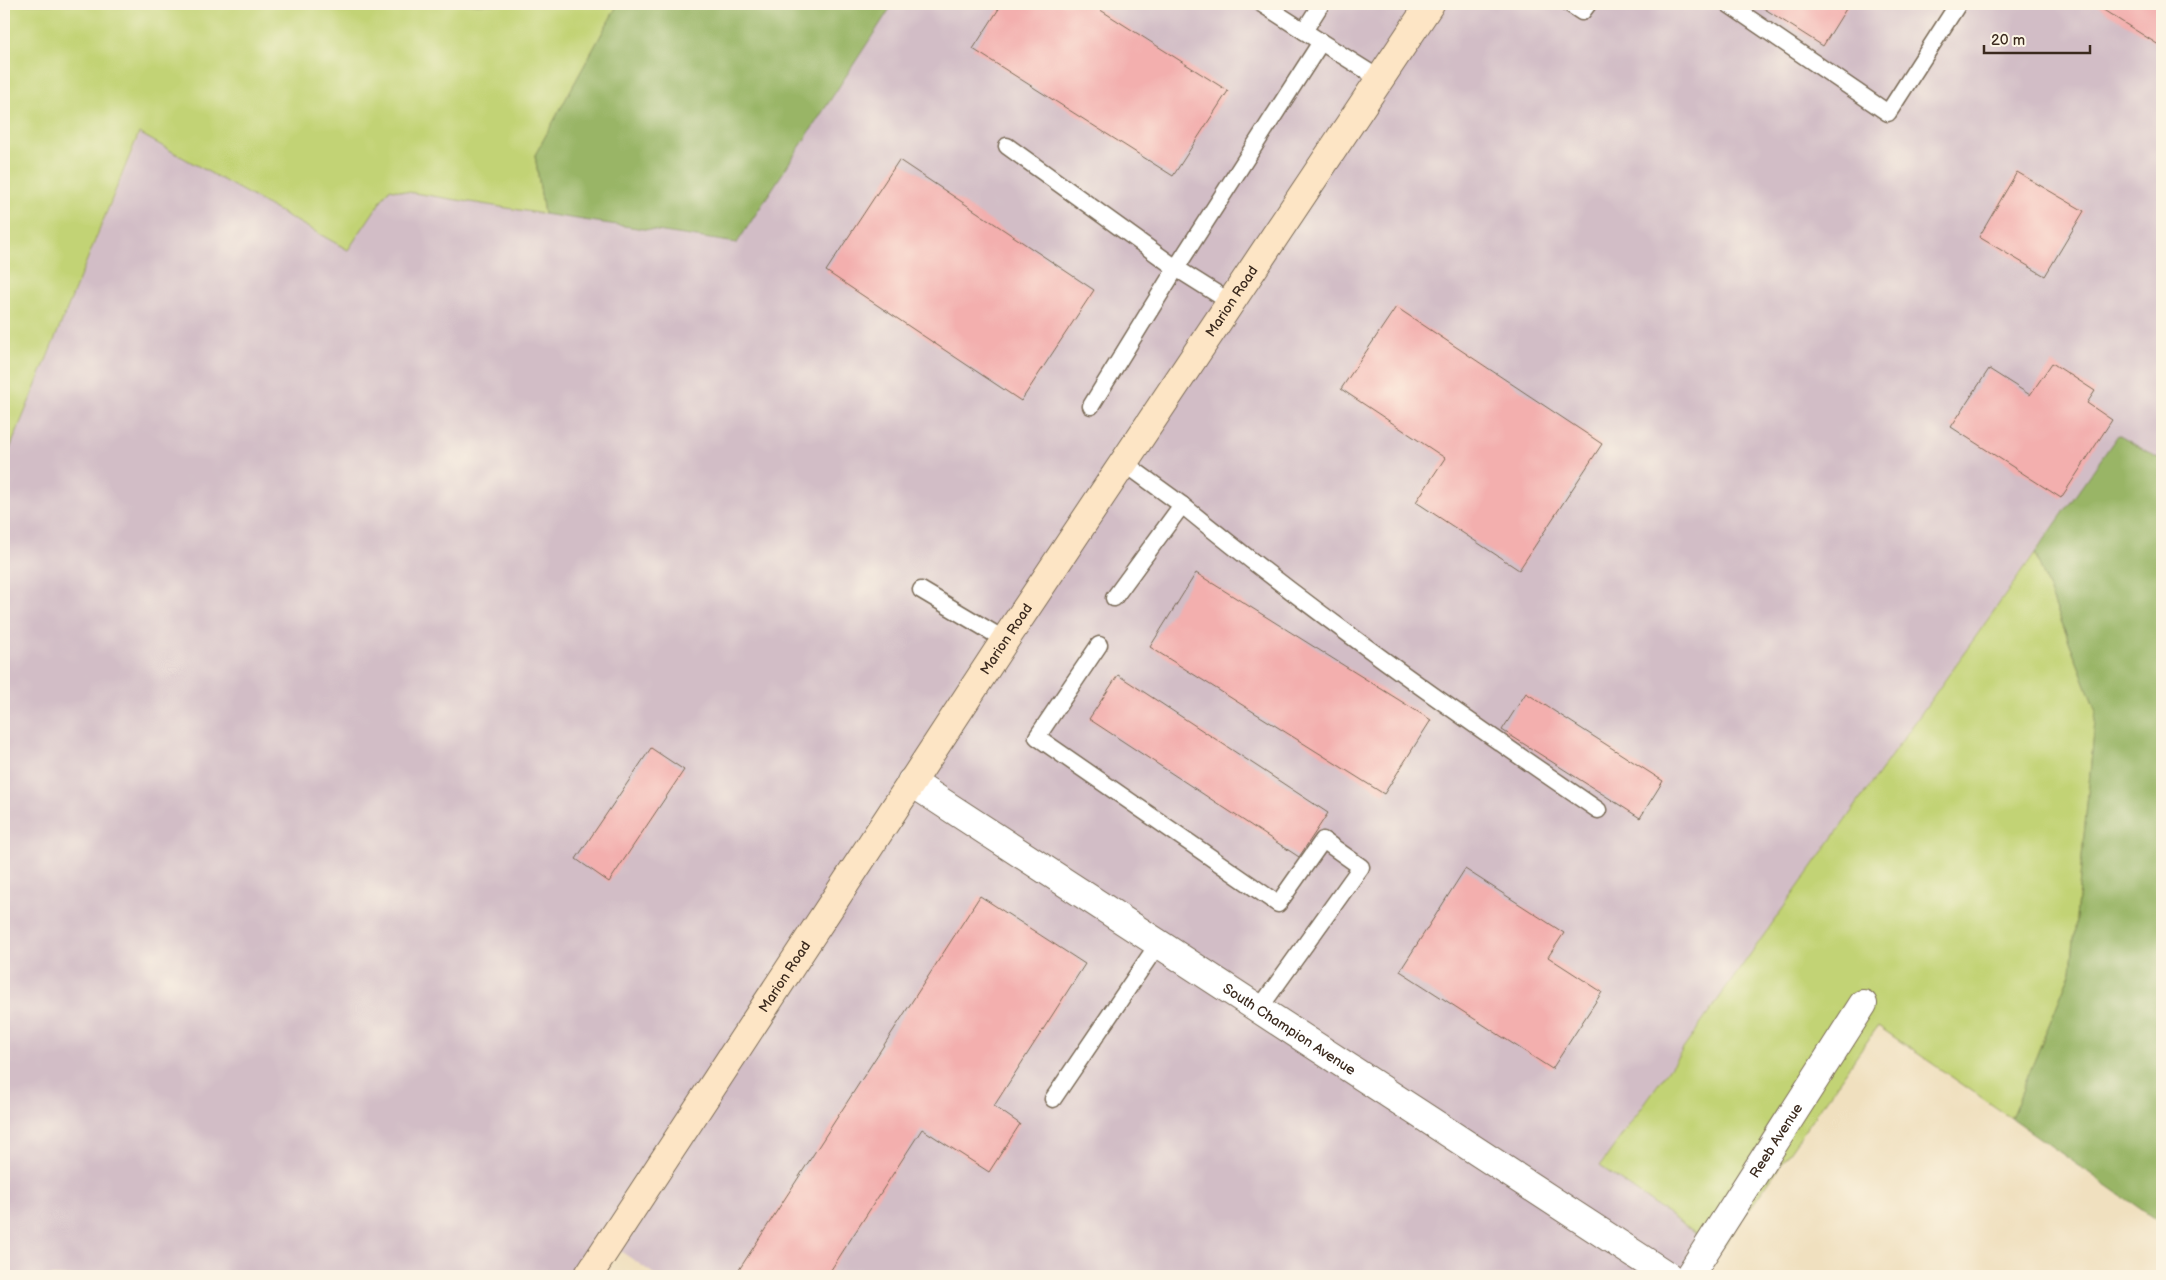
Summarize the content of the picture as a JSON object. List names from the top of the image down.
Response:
{
  "streets": {
    "street": ["Marion Road", "South Champion Avenue", "Reeb Avenue"]
  },
  "crossings": [
    ["Marion Road", "South Champion Avenue"]
  ],
  "scale_bar": "20 m"
}
